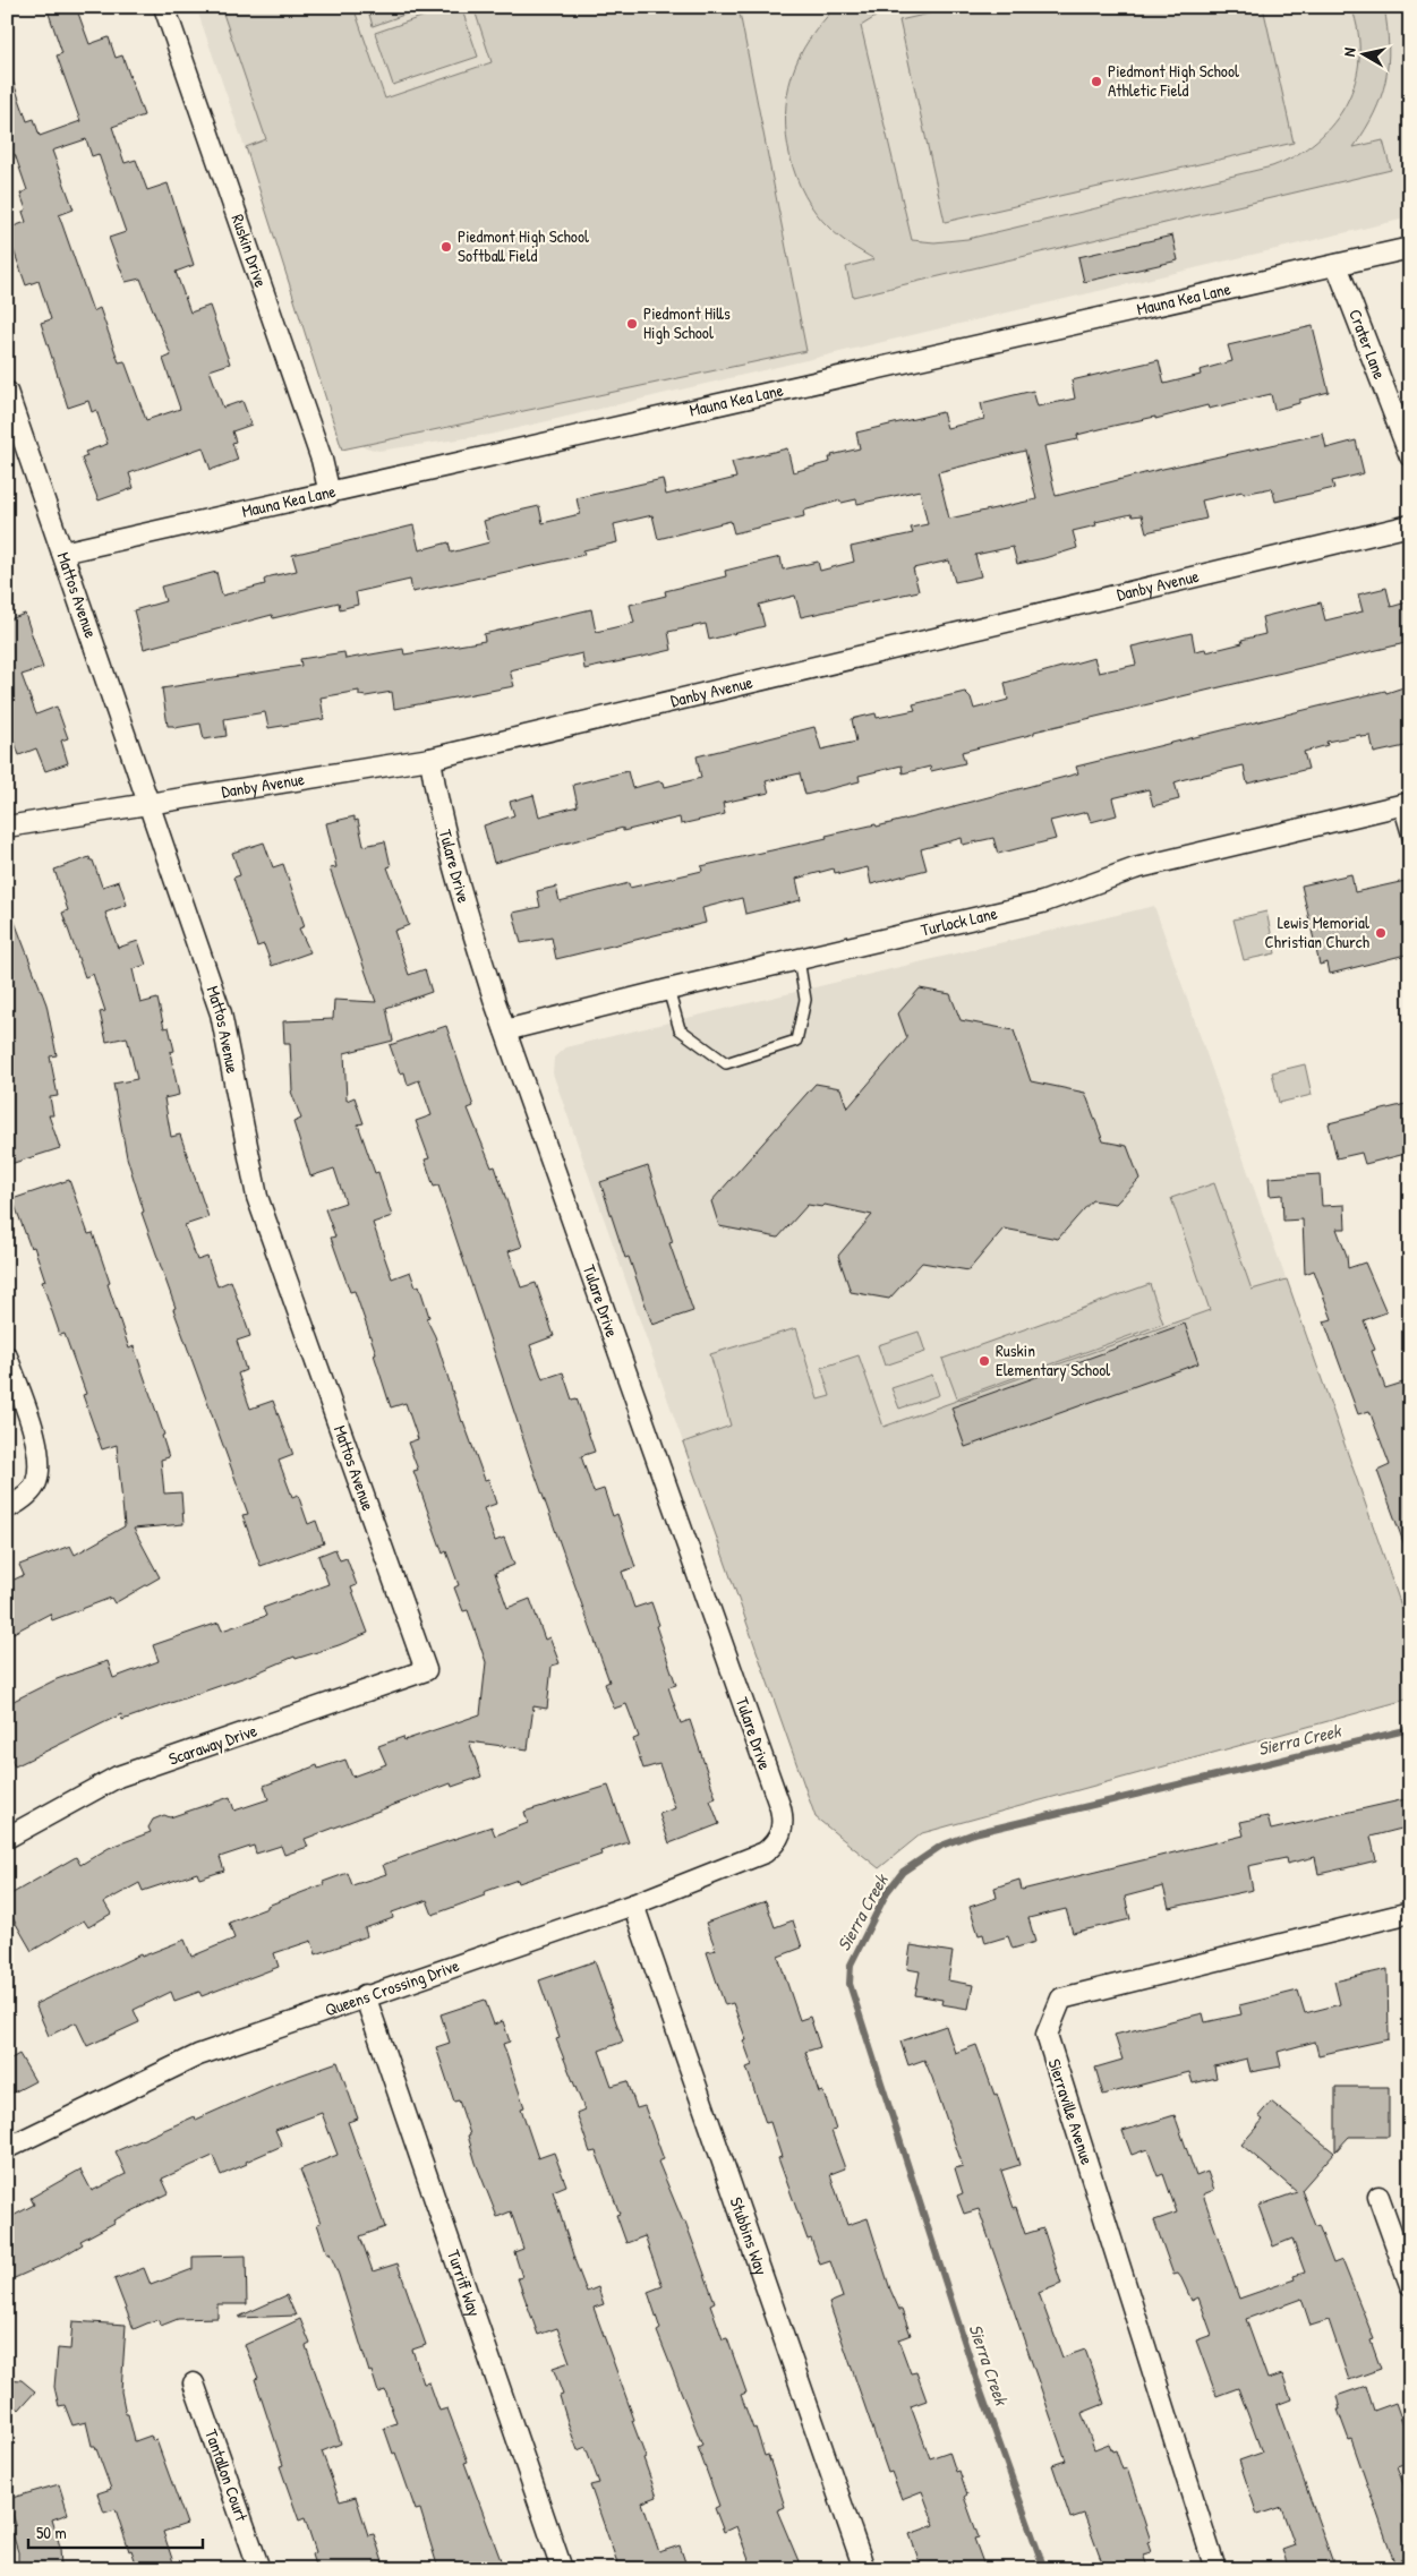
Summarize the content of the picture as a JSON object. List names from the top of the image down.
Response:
{
  "streets": {
    "street": [
      "Ruskin Drive",
      "Mauna Kea Lane",
      "Crater Lane",
      "Danby Avenue",
      "Mattos Avenue",
      "Tulare Drive",
      "Turlock Lane",
      "Scaraway Drive",
      "Queens Crossing Drive",
      "Sierraville Avenue",
      "Stubbins Way",
      "Turriff Way",
      "Tantallon Court"
    ]
  },
  "crossings": [
    ["Ruskin Drive", "Mauna Kea Lane"],
    ["Mauna Kea Lane", "Crater Lane"],
    ["Mauna Kea Lane", "Mattos Avenue"],
    ["Danby Avenue", "Mattos Avenue"],
    ["Danby Avenue", "Tulare Drive"],
    ["Mattos Avenue", "Scaraway Drive"],
    ["Tulare Drive", "Turlock Lane"],
    ["Tulare Drive", "Queens Crossing Drive"],
    ["Queens Crossing Drive", "Stubbins Way"],
    ["Queens Crossing Drive", "Turriff Way"]
  ],
  "water": ["Sierra Creek"],
  "places": [
    "Piedmont High School Athletic Field",
    "Piedmont High School Softball Field",
    "Piedmont Hills High School",
    "Lewis Memorial Christian Church",
    "Ruskin Elementary School"
  ],
  "scale_bar": "50 m",
  "north": "left"
}
